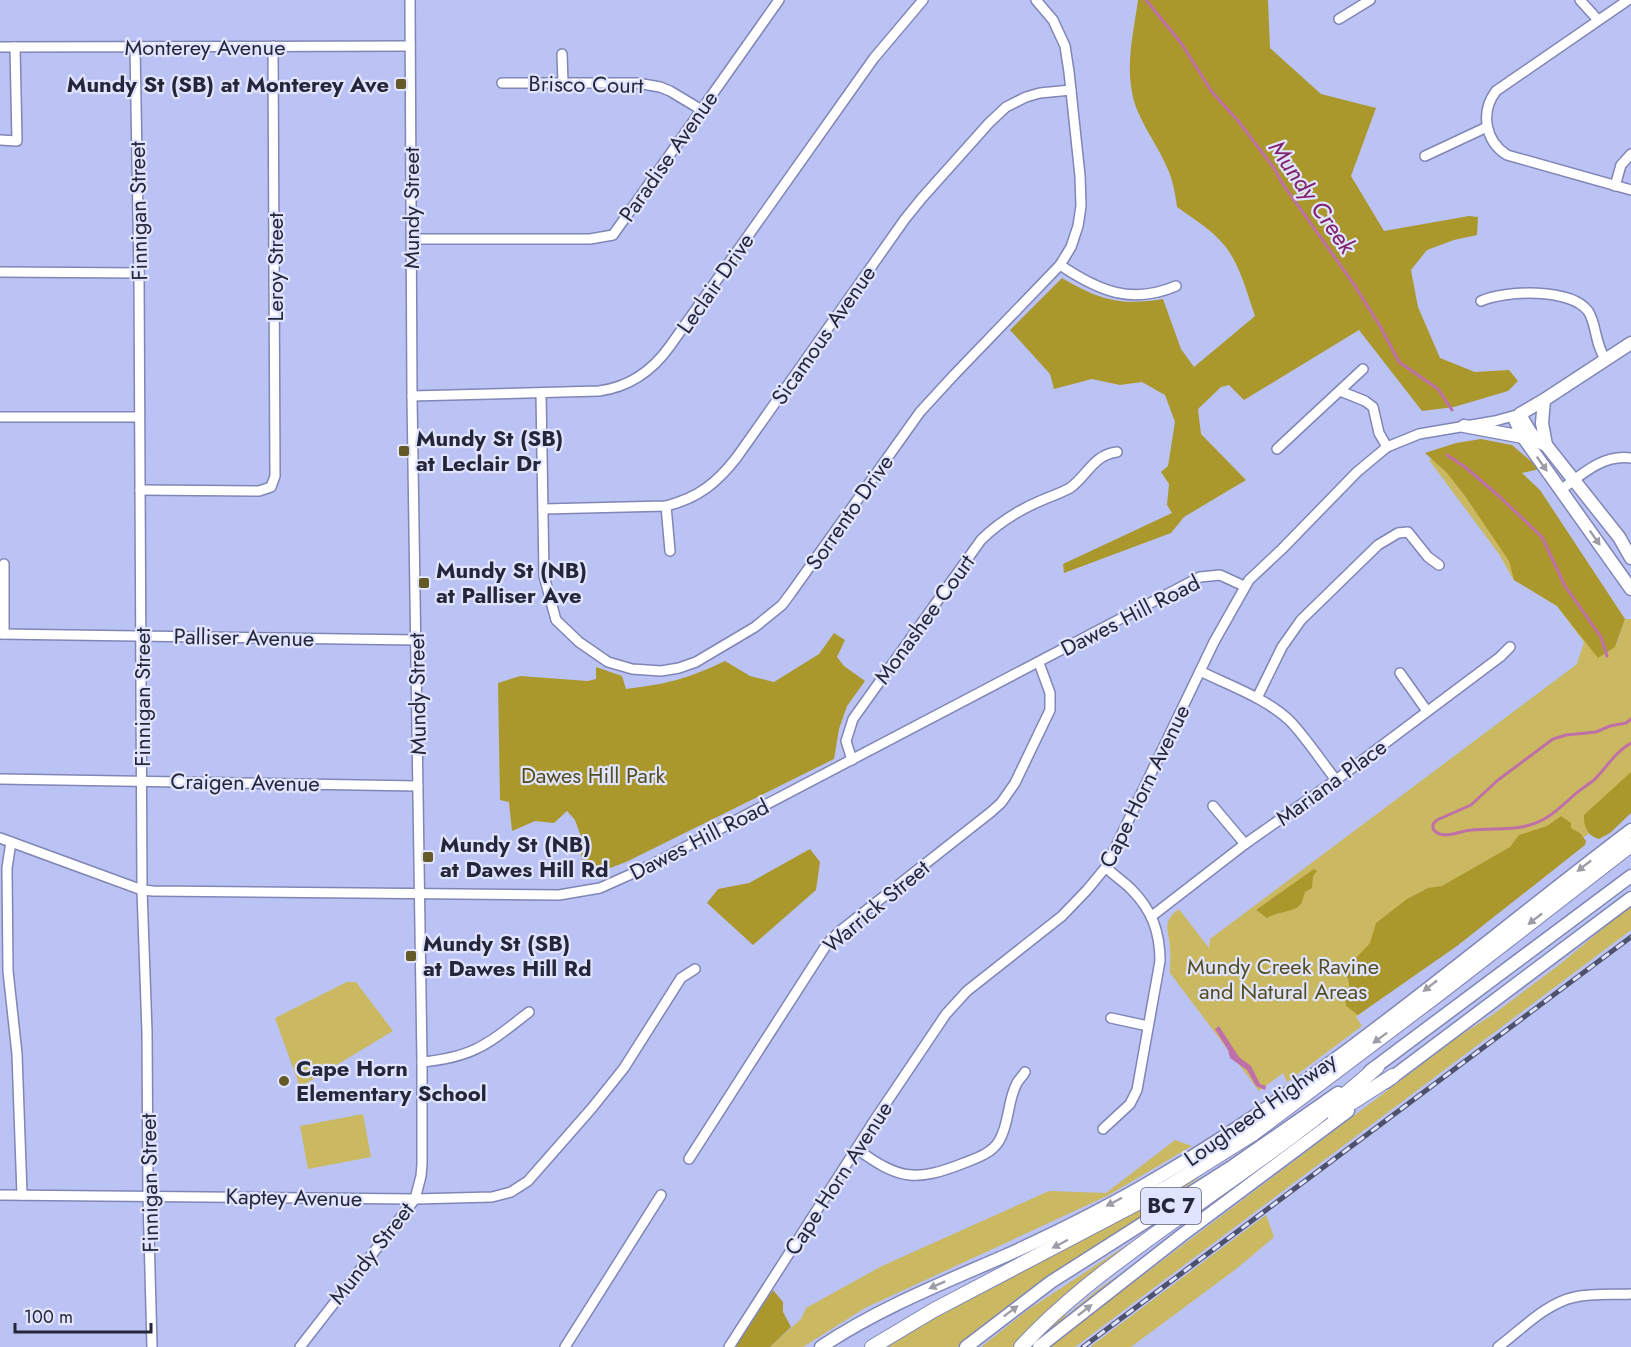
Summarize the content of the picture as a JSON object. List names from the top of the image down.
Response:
{
  "streets": {
    "main road": ["Lougheed Highway", "BC 7"],
    "street": [
      "Monterey Avenue",
      "Brisco Court",
      "Paradise Avenue",
      "Mundy Street",
      "Finnigan Street",
      "Leroy Street",
      "Leclair Drive",
      "Sicamous Avenue",
      "Sorrento Drive",
      "Dawes Hill Road",
      "Monashee Court",
      "Palliser Avenue",
      "Craigen Avenue",
      "Mariana Place",
      "Cape Horn Avenue",
      "Warrick Street",
      "Kaptey Avenue"
    ]
  },
  "crossings": [
    ["Monterey Avenue", "Mundy Street"],
    ["Monterey Avenue", "Finnigan Street"],
    ["Monterey Avenue", "Leroy Street"],
    ["Brisco Court", "Paradise Avenue"],
    ["Paradise Avenue", "Mundy Street"],
    ["Mundy Street", "Leclair Drive"],
    ["Mundy Street", "Dawes Hill Road"],
    ["Mundy Street", "Palliser Avenue"],
    ["Mundy Street", "Craigen Avenue"],
    ["Mundy Street", "Kaptey Avenue"],
    ["Finnigan Street", "Leroy Street"],
    ["Finnigan Street", "Dawes Hill Road"],
    ["Finnigan Street", "Palliser Avenue"],
    ["Finnigan Street", "Craigen Avenue"],
    ["Finnigan Street", "Kaptey Avenue"],
    ["Leclair Drive", "Sorrento Drive"],
    ["Sicamous Avenue", "Sorrento Drive"],
    ["Dawes Hill Road", "Monashee Court"],
    ["Dawes Hill Road", "Cape Horn Avenue"],
    ["Dawes Hill Road", "Warrick Street"]
  ],
  "water": ["Mundy Creek"],
  "parks": ["Dawes Hill Park", "Mundy Creek Ravine and Natural Areas"],
  "places": {
    "transit": [
      "Mundy St (SB) at Monterey Ave",
      "Mundy St (SB) at Leclair Dr",
      "Mundy St (NB) at Palliser Ave",
      "Mundy St (NB) at Dawes Hill Rd",
      "Mundy St (SB) at Dawes Hill Rd"
    ],
    "other": ["Cape Horn Elementary School"]
  },
  "scale_bar": "100 m"
}
